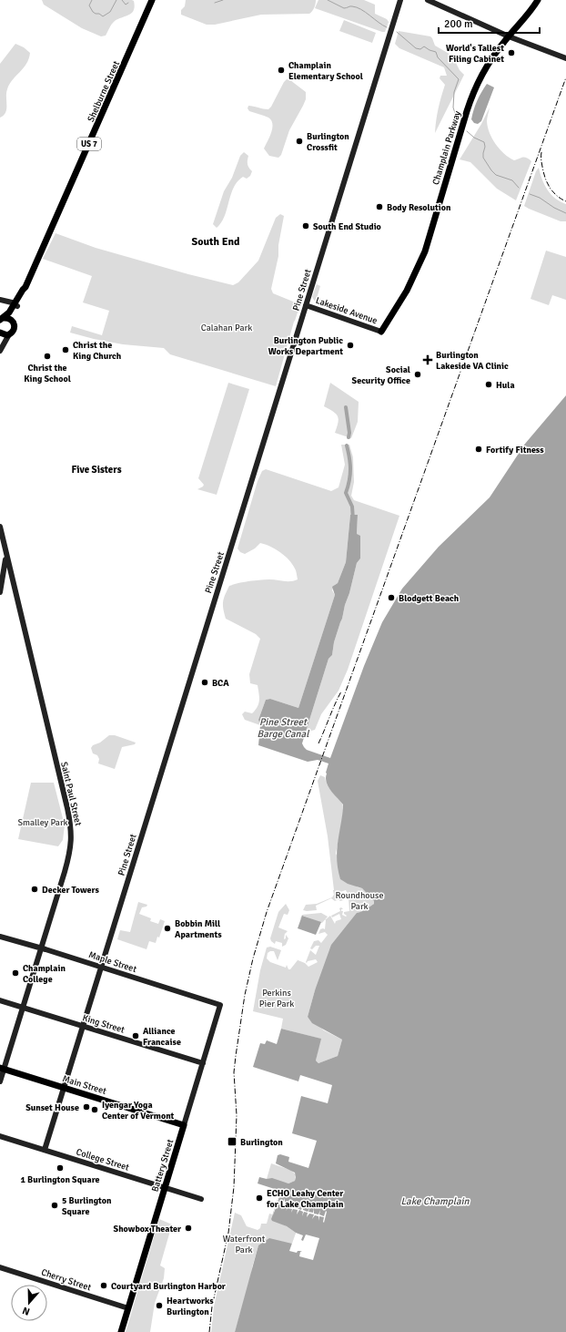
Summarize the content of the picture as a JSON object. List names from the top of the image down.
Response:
{
  "streets": {
    "main road": [
      "Shelburne Street",
      "US 7",
      "Champlain Parkway",
      "Main Street",
      "Battery Street"
    ],
    "street": [
      "Pine Street",
      "Lakeside Avenue",
      "Saint Paul Street",
      "Maple Street",
      "King Street",
      "College Street",
      "Cherry Street"
    ]
  },
  "crossings": [
    ["Champlain Parkway", "Lakeside Avenue"],
    ["Pine Street", "Lakeside Avenue"],
    ["Pine Street", "Maple Street"],
    ["Pine Street", "King Street"],
    ["Pine Street", "Main Street"],
    ["Pine Street", "College Street"],
    ["Saint Paul Street", "Maple Street"],
    ["Saint Paul Street", "King Street"],
    ["Saint Paul Street", "Main Street"],
    ["Maple Street", "Battery Street"],
    ["King Street", "Battery Street"],
    ["Main Street", "Battery Street"],
    ["College Street", "Battery Street"],
    ["Battery Street", "Cherry Street"]
  ],
  "districts": ["South End", "Five Sisters"],
  "water": ["Pine Street Barge Canal", "Lake Champlain"],
  "parks": [
    "Calahan Park",
    "Smalley Park",
    "Roundhouse Park",
    "Perkins Pier Park",
    "Waterfront Park"
  ],
  "places": {
    "other": [
      "World's Tallest Filing Cabinet",
      "Champlain Elementary School",
      "Burlington Crossfit",
      "Body Resolution",
      "South End Studio",
      "Burlington Public Works Department",
      "Christ the King Church",
      "Christ the King School",
      "Social Security Office",
      "Hula",
      "Fortify Fitness",
      "Blodgett Beach",
      "BCA",
      "Decker Towers",
      "Bobbin Mill Apartments",
      "Champlain College",
      "Alliance Francaise",
      "Sunset House",
      "Iyengar Yoga Center of Vermont",
      "1 Burlington Square",
      "ECHO Leahy Center for Lake Champlain",
      "5 Burlington Square",
      "Showbox Theater",
      "Courtyard Burlington Harbor",
      "Heartworks Burlington"
    ],
    "health": ["Burlington Lakeside VA Clinic"],
    "transit": ["Burlington"]
  },
  "scale_bar": "200 m",
  "north": "bottom"
}
